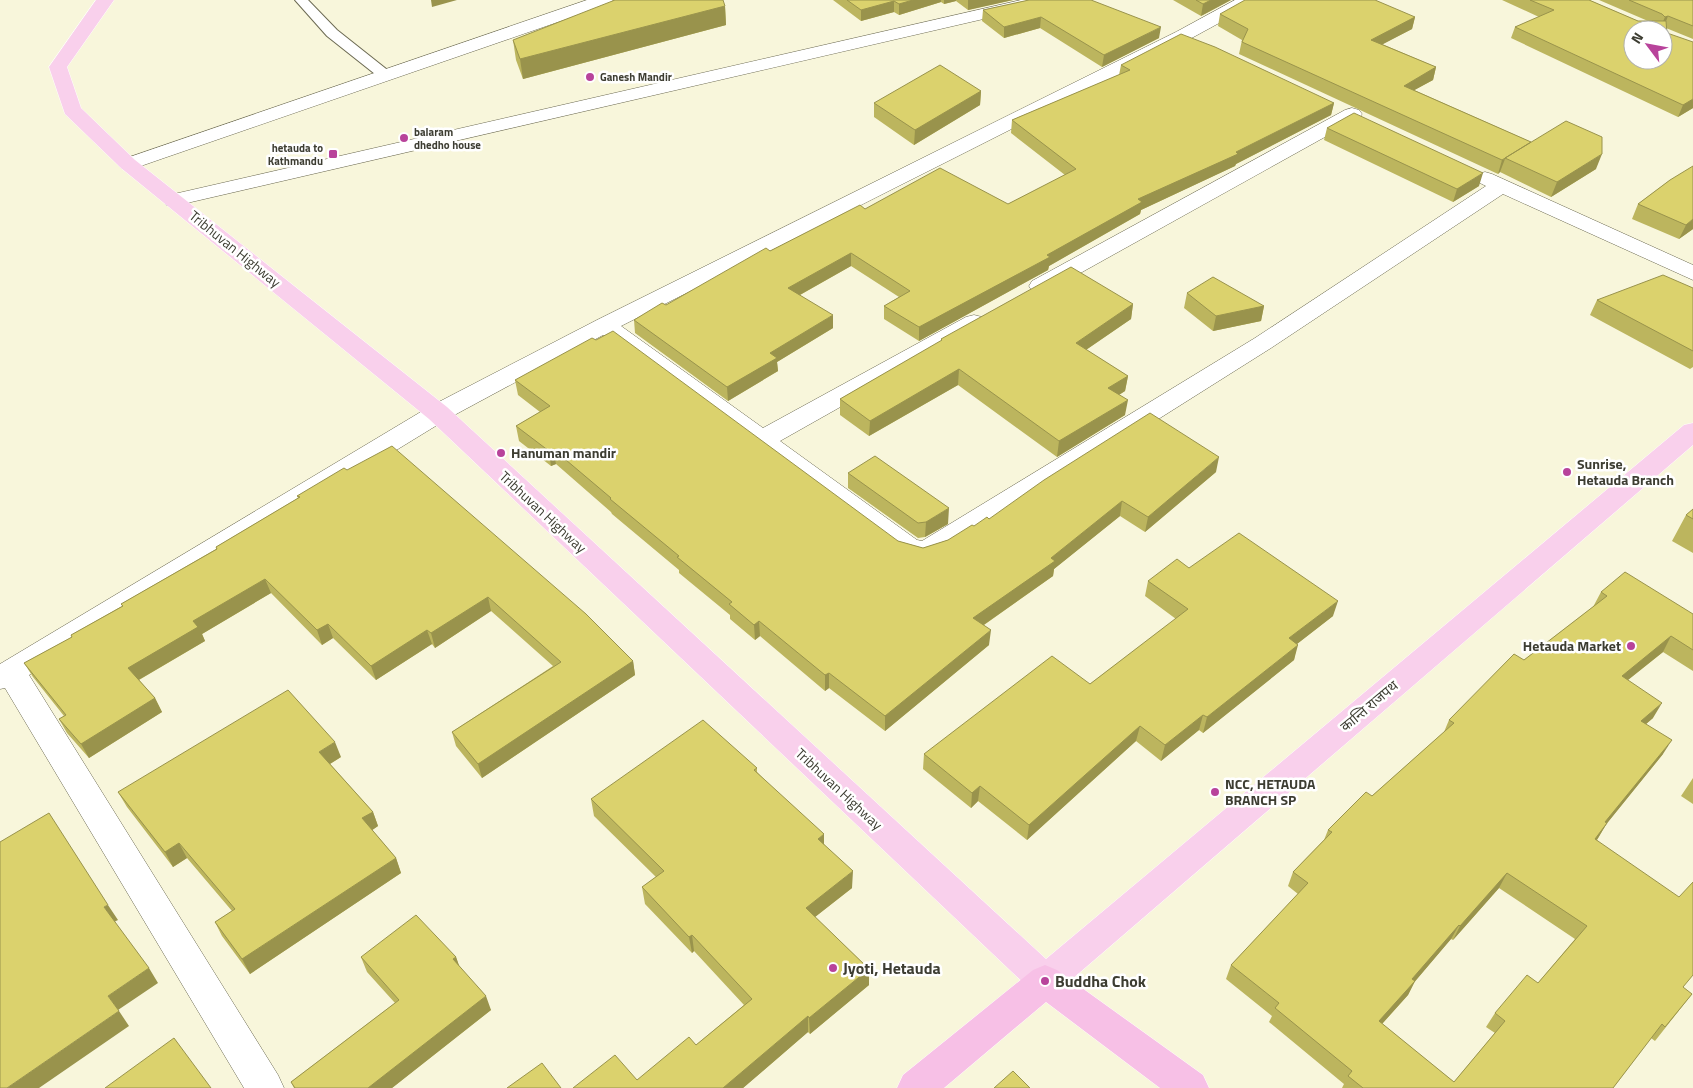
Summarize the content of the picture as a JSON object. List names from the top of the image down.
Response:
{
  "streets": {
    "main road": ["Tribhuvan Highway", "कान्ति राजपथ"]
  },
  "crossings": [
    ["Tribhuvan Highway", "कान्ति राजपथ"]
  ],
  "places": {
    "other": [
      "Ganesh Mandir",
      "balaram dhedho house",
      "Hanuman mandir",
      "Sunrise, Hetauda Branch",
      "Hetauda Market",
      "NCC, HETAUDA BRANCH SP",
      "Jyoti, Hetauda",
      "Buddha Chok"
    ],
    "transit": ["hetauda to Kathmandu"]
  },
  "north": "top left"
}
